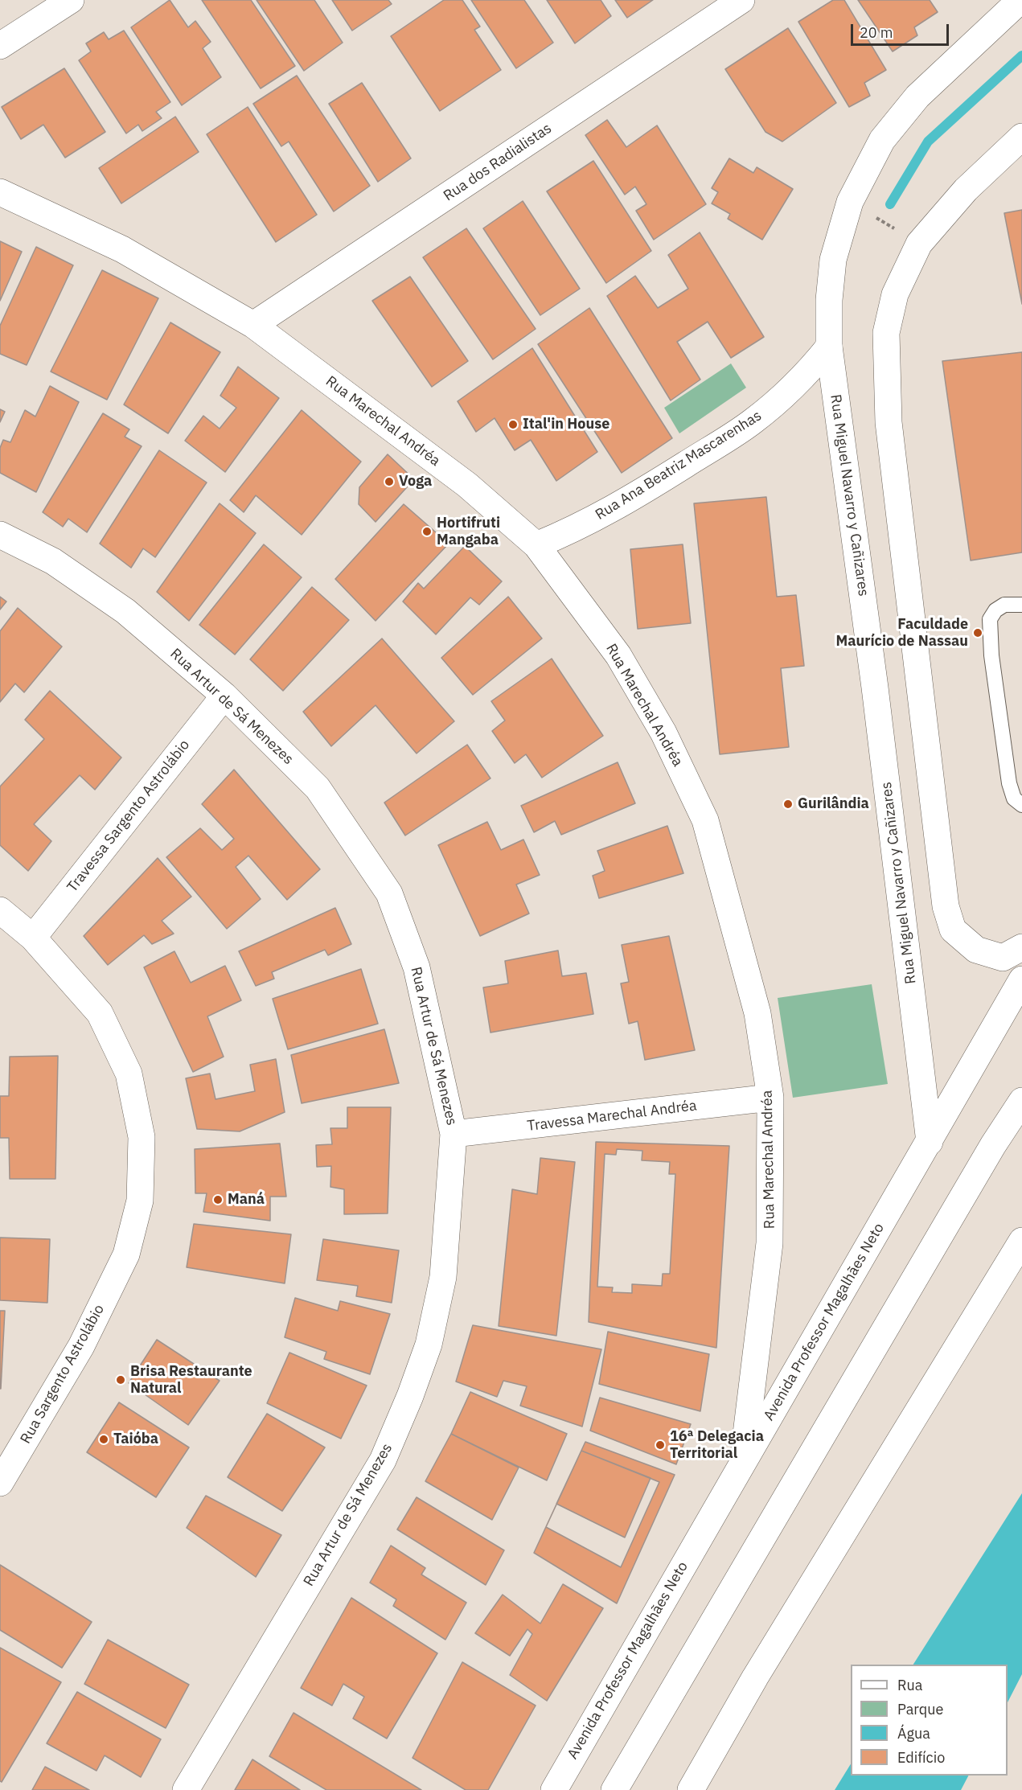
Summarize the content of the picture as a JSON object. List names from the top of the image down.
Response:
{
  "streets": {
    "street": [
      "Rua dos Radialistas",
      "Rua Marechal Andréa",
      "Rua Ana Beatriz Mascarenhas",
      "Rua Miguel Navarro y Cañizares",
      "Rua Artur de Sá Menezes",
      "Travessa Sargento Astrolábio",
      "Travessa Marechal Andréa",
      "Avenida Professor Magalhães Neto",
      "Rua Sargento Astrolábio"
    ]
  },
  "crossings": [
    ["Rua dos Radialistas", "Rua Marechal Andréa"],
    ["Rua Marechal Andréa", "Rua Ana Beatriz Mascarenhas"],
    ["Rua Marechal Andréa", "Travessa Marechal Andréa"],
    ["Rua Marechal Andréa", "Avenida Professor Magalhães Neto"],
    ["Rua Ana Beatriz Mascarenhas", "Rua Miguel Navarro y Cañizares"],
    ["Rua Miguel Navarro y Cañizares", "Avenida Professor Magalhães Neto"],
    ["Rua Artur de Sá Menezes", "Travessa Sargento Astrolábio"],
    ["Rua Artur de Sá Menezes", "Travessa Marechal Andréa"],
    ["Travessa Sargento Astrolábio", "Rua Sargento Astrolábio"]
  ],
  "places": [
    "Ital'in House",
    "Voga",
    "Hortifruti Mangaba",
    "Faculdade Maurício de Nassau",
    "Gurilândia",
    "Maná",
    "Brisa Restaurante Natural",
    "Taióba",
    "16ª Delegacia Territorial"
  ],
  "legend": [
    "Rua",
    "Parque",
    "Água",
    "Edifício"
  ],
  "scale_bar": "20 m"
}
